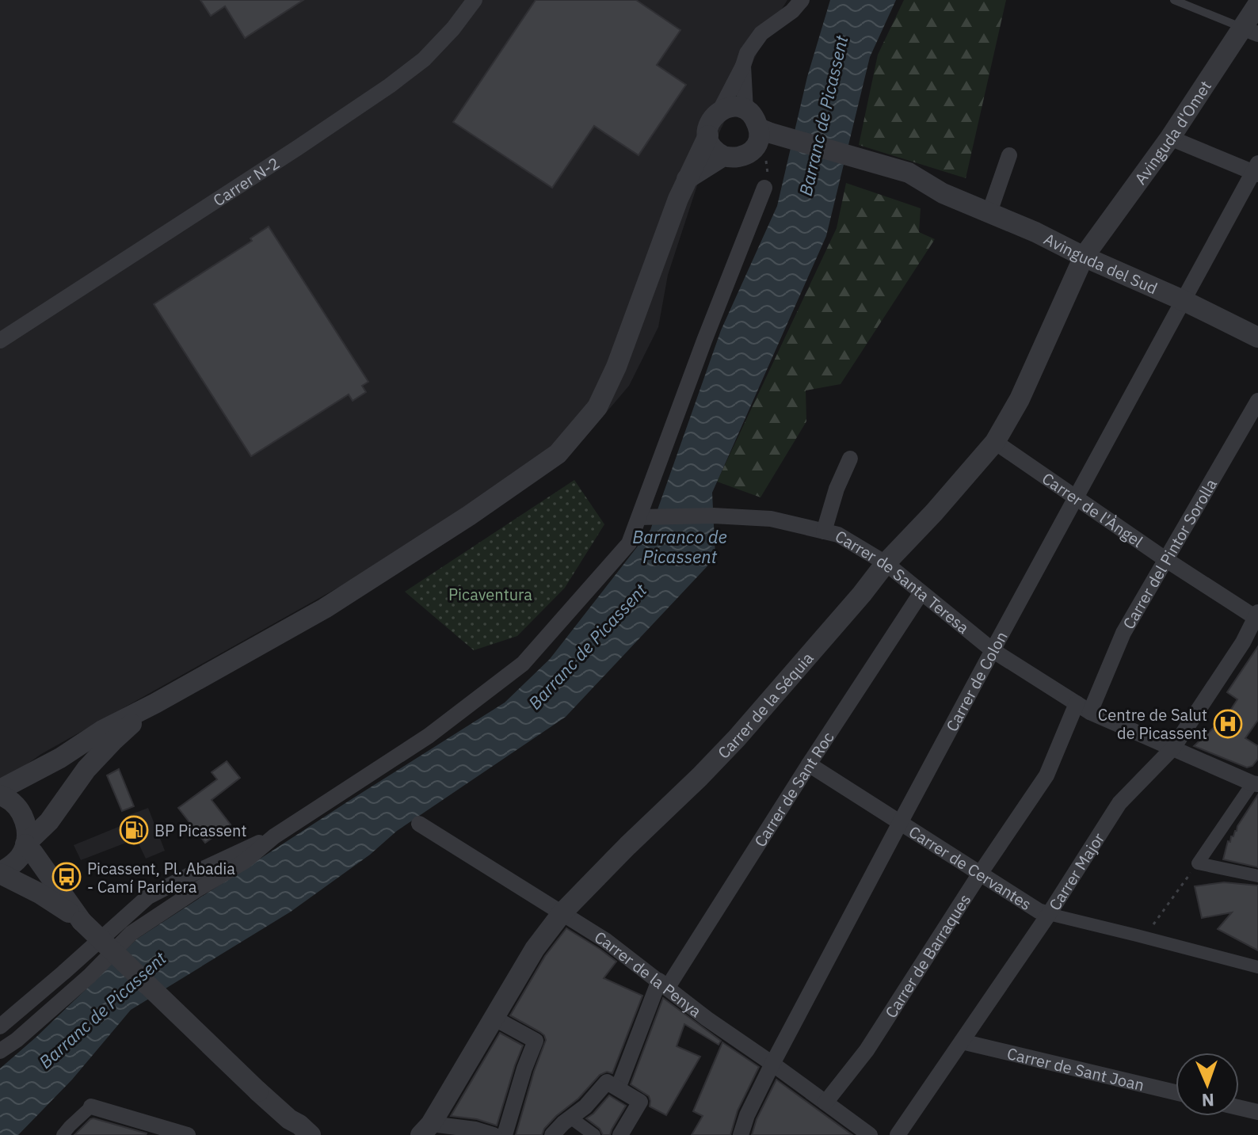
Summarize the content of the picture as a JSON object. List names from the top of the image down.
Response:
{
  "streets": {
    "street": [
      "Avinguda d'Omet",
      "Carrer N-2",
      "Avinguda del Sud",
      "Carrer de l'Àngel",
      "Carrer del Pintor Sorolla",
      "Carrer de Santa Teresa",
      "Carrer de Colon",
      "Carrer de la Séquia",
      "Carrer de Sant Roc",
      "Carrer de Cervantes",
      "Carrer Major",
      "Carrer de Barraques",
      "Carrer de la Penya",
      "Carrer de Sant Joan"
    ]
  },
  "crossings": [
    ["Avinguda d'Omet", "Avinguda del Sud"],
    ["Avinguda d'Omet", "Carrer de la Séquia"],
    ["Avinguda del Sud", "Carrer de Colon"],
    ["Avinguda del Sud", "Carrer de la Séquia"],
    ["Carrer de l'Àngel", "Carrer del Pintor Sorolla"],
    ["Carrer de l'Àngel", "Carrer de Colon"],
    ["Carrer de l'Àngel", "Carrer de la Séquia"],
    ["Carrer de l'Àngel", "Carrer Major"],
    ["Carrer del Pintor Sorolla", "Carrer de Santa Teresa"],
    ["Carrer del Pintor Sorolla", "Carrer de Barraques"],
    ["Carrer de Santa Teresa", "Carrer de Colon"],
    ["Carrer de Santa Teresa", "Carrer de la Séquia"],
    ["Carrer de Santa Teresa", "Carrer de Sant Roc"],
    ["Carrer de Santa Teresa", "Carrer Major"],
    ["Carrer de Santa Teresa", "Carrer de Barraques"],
    ["Carrer de Colon", "Carrer de Cervantes"],
    ["Carrer de Colon", "Carrer de la Penya"],
    ["Carrer de la Séquia", "Carrer de la Penya"],
    ["Carrer de Sant Roc", "Carrer de Cervantes"],
    ["Carrer de Sant Roc", "Carrer de la Penya"],
    ["Carrer de Cervantes", "Carrer Major"],
    ["Carrer de Cervantes", "Carrer de Barraques"],
    ["Carrer Major", "Carrer de Sant Joan"],
    ["Carrer de Barraques", "Carrer de la Penya"]
  ],
  "water": ["Barranc de Picassent", "Barranco de Picassent"],
  "parks": ["Picaventura"],
  "places": {
    "hospital": ["Centre de Salut de Picassent"],
    "fuel station": ["BP Picassent"],
    "bus stop": ["Picassent, Pl. Abadia - Camí Paridera"]
  },
  "north": "bottom"
}
